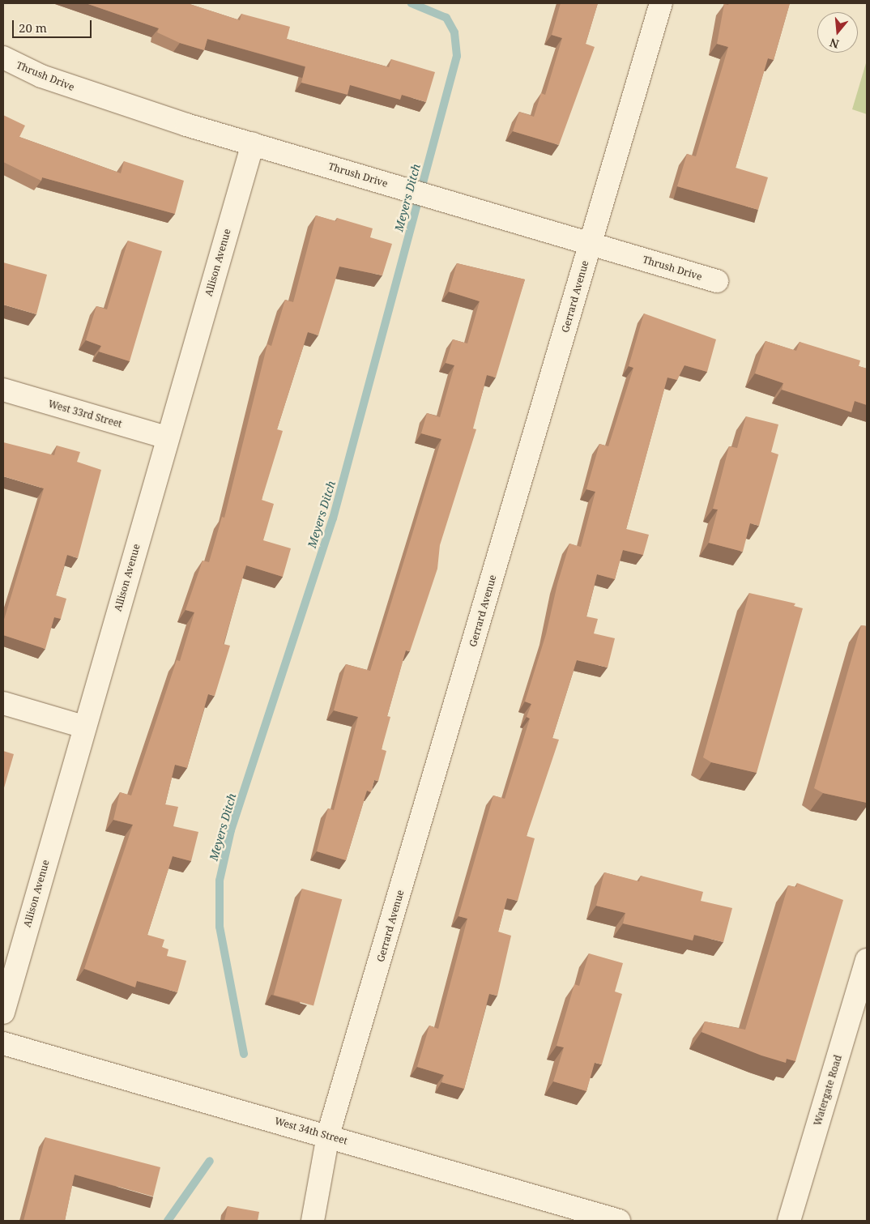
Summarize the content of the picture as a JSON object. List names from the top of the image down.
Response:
{
  "streets": {
    "street": [
      "Thrush Drive",
      "Allison Avenue",
      "Gerrard Avenue",
      "West 33rd Street",
      "Watergate Road",
      "West 34th Street"
    ]
  },
  "crossings": [
    ["Thrush Drive", "Allison Avenue"],
    ["Thrush Drive", "Gerrard Avenue"],
    ["Allison Avenue", "West 33rd Street"],
    ["Gerrard Avenue", "West 34th Street"]
  ],
  "water": ["Meyers Ditch"],
  "scale_bar": "20 m",
  "north": "bottom"
}
